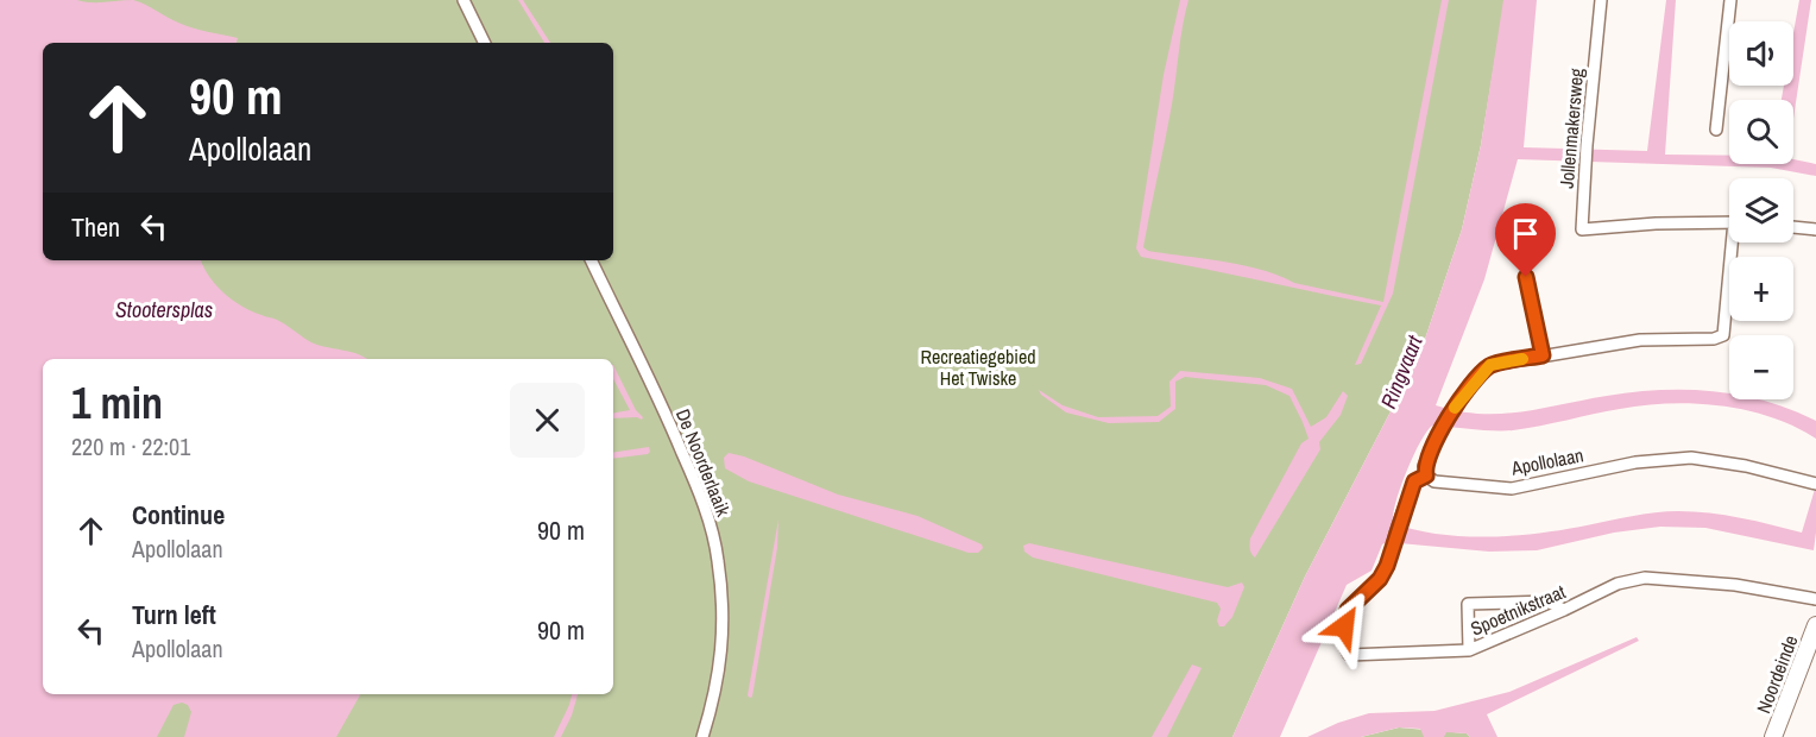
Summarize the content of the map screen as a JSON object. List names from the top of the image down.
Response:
{
  "streets": {
    "street": [
      "Jollenmakersweg",
      "Apollolaan",
      "De Noorderlaaik",
      "Spoetnikstraat",
      "Noordeinde"
    ]
  },
  "crossings": [
    ["Apollolaan", "Spoetnikstraat"]
  ],
  "water": ["Stootersplas", "Ringvaart"],
  "parks": ["Recreatiegebied Het Twiske"],
  "page": {
    "map_buttons": ["+", "−"],
    "turn": ["90 m", "Apollolaan"],
    "then": "Then",
    "heading": ["1 min", "220 m · 22:01"],
    "list": [
      {
        "name": "Continue",
        "note": "Apollolaan",
        "value": "90 m"
      },
      {
        "name": "Turn left",
        "note": "Apollolaan",
        "value": "90 m"
      }
    ]
  }
}
